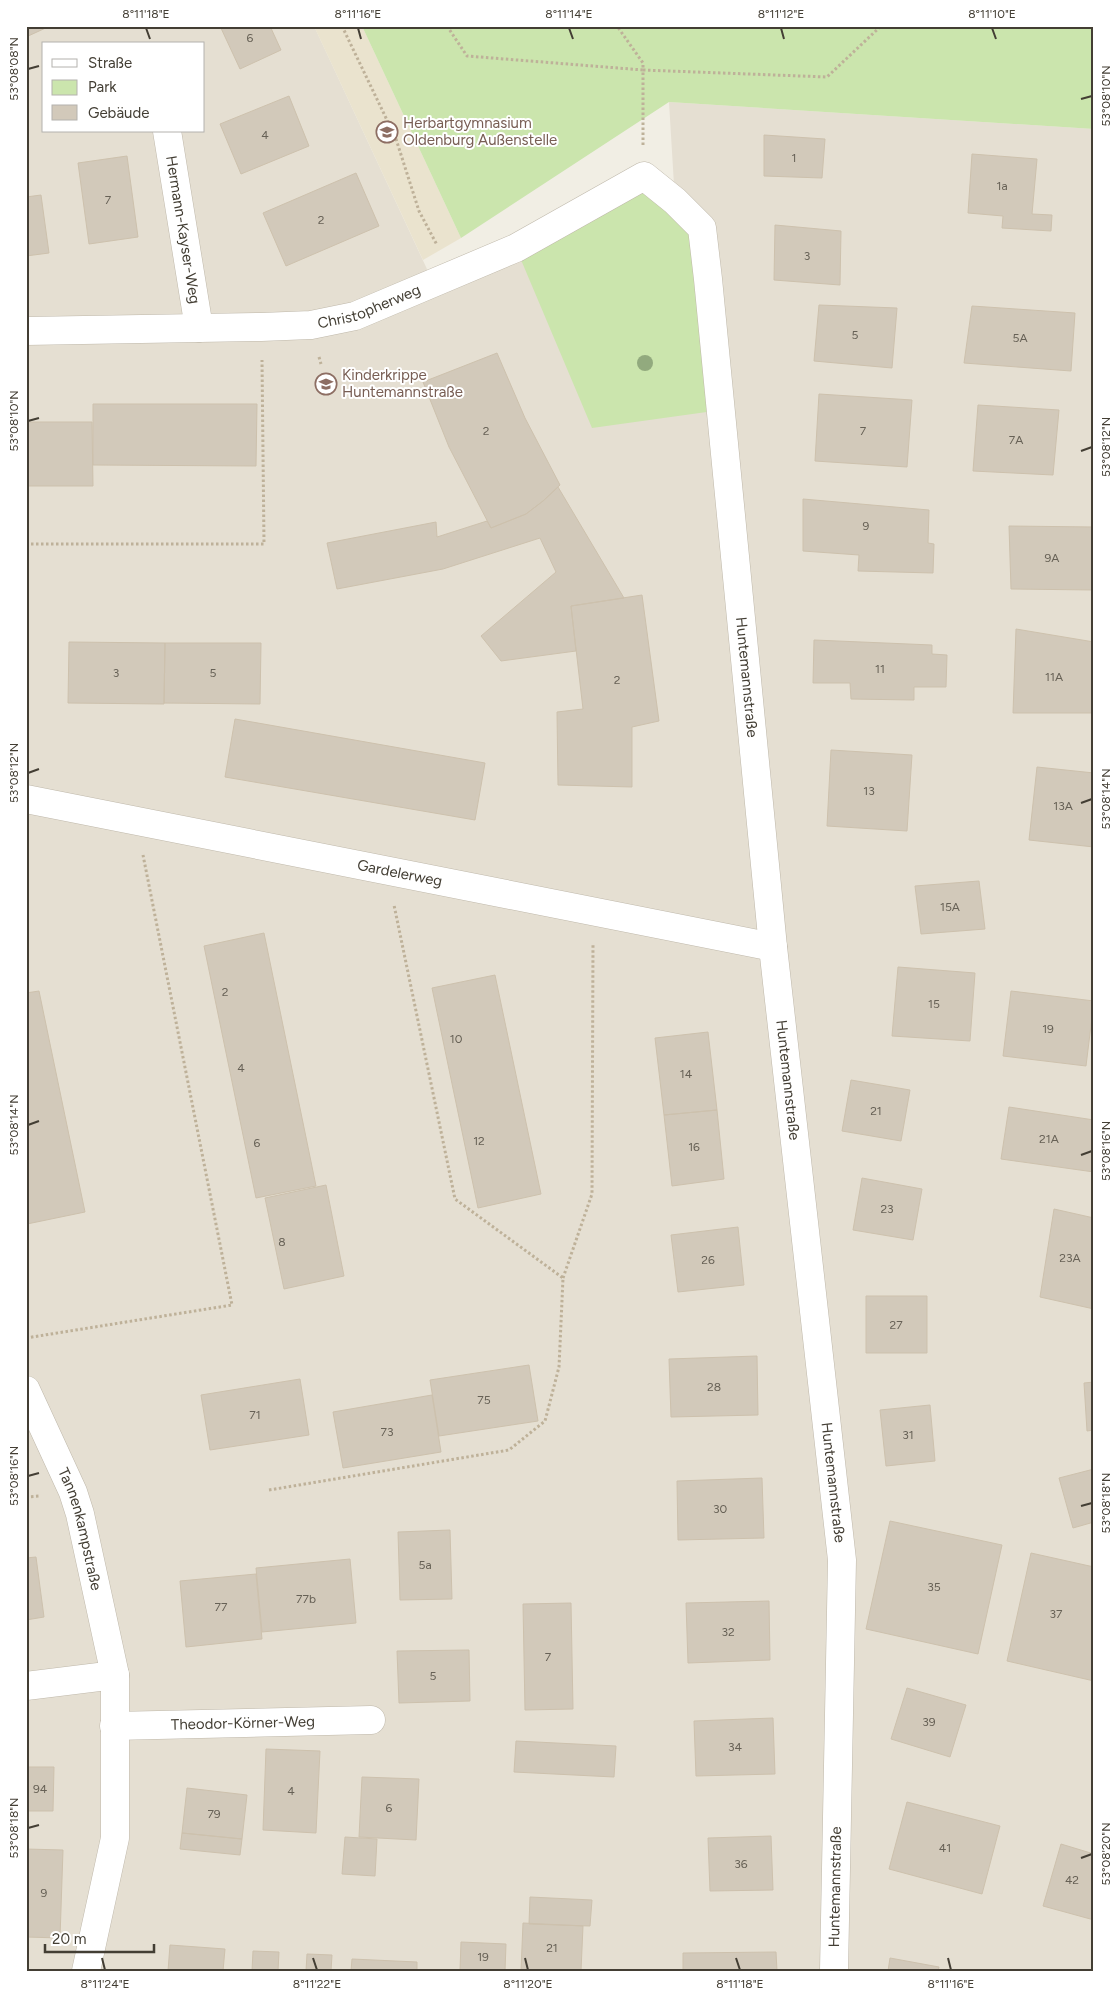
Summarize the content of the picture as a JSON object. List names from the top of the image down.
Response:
{
  "streets": {
    "street": [
      "Hermann-Kayser-Weg",
      "Christopherweg",
      "Huntemannstraße",
      "Gardelerweg",
      "Tannenkampstraße",
      "Theodor-Körner-Weg"
    ]
  },
  "crossings": [
    ["Hermann-Kayser-Weg", "Christopherweg"],
    ["Christopherweg", "Huntemannstraße"],
    ["Huntemannstraße", "Gardelerweg"],
    ["Tannenkampstraße", "Theodor-Körner-Weg"]
  ],
  "places": {
    "school or university": ["Herbartgymnasium Oldenburg Außenstelle", "Kinderkrippe Huntemannstraße"]
  },
  "house_numbers": [
    "6",
    "4",
    "1",
    "1a",
    "7",
    "2",
    "3",
    "5",
    "5A",
    "2",
    "7",
    "7A",
    "9",
    "9A",
    "11",
    "3",
    "5",
    "11A",
    "2",
    "13",
    "13A",
    "15A",
    "2",
    "15",
    "19",
    "10",
    "4",
    "14",
    "21",
    "21A",
    "12",
    "6",
    "16",
    "23",
    "8",
    "23A",
    "26",
    "27",
    "28",
    "75",
    "71",
    "73",
    "31",
    "30",
    "5a",
    "35",
    "77b",
    "77",
    "37",
    "32",
    "7",
    "5",
    "39",
    "34",
    "94",
    "4",
    "6",
    "79",
    "41",
    "36",
    "42",
    "9",
    "21",
    "19"
  ],
  "legend": ["Straße", "Park", "Gebäude"],
  "scale_bar": "20 m",
  "coordinates": [
    "8°11'18\"E",
    "8°11'16\"E",
    "8°11'14\"E",
    "8°11'12\"E",
    "8°11'10\"E",
    "53°08'08\"N",
    "53°08'10\"N",
    "53°08'12\"N",
    "53°08'14\"N",
    "53°08'16\"N",
    "53°08'18\"N",
    "53°08'20\"N",
    "8°11'24\"E",
    "8°11'22\"E",
    "8°11'20\"E"
  ]
}
